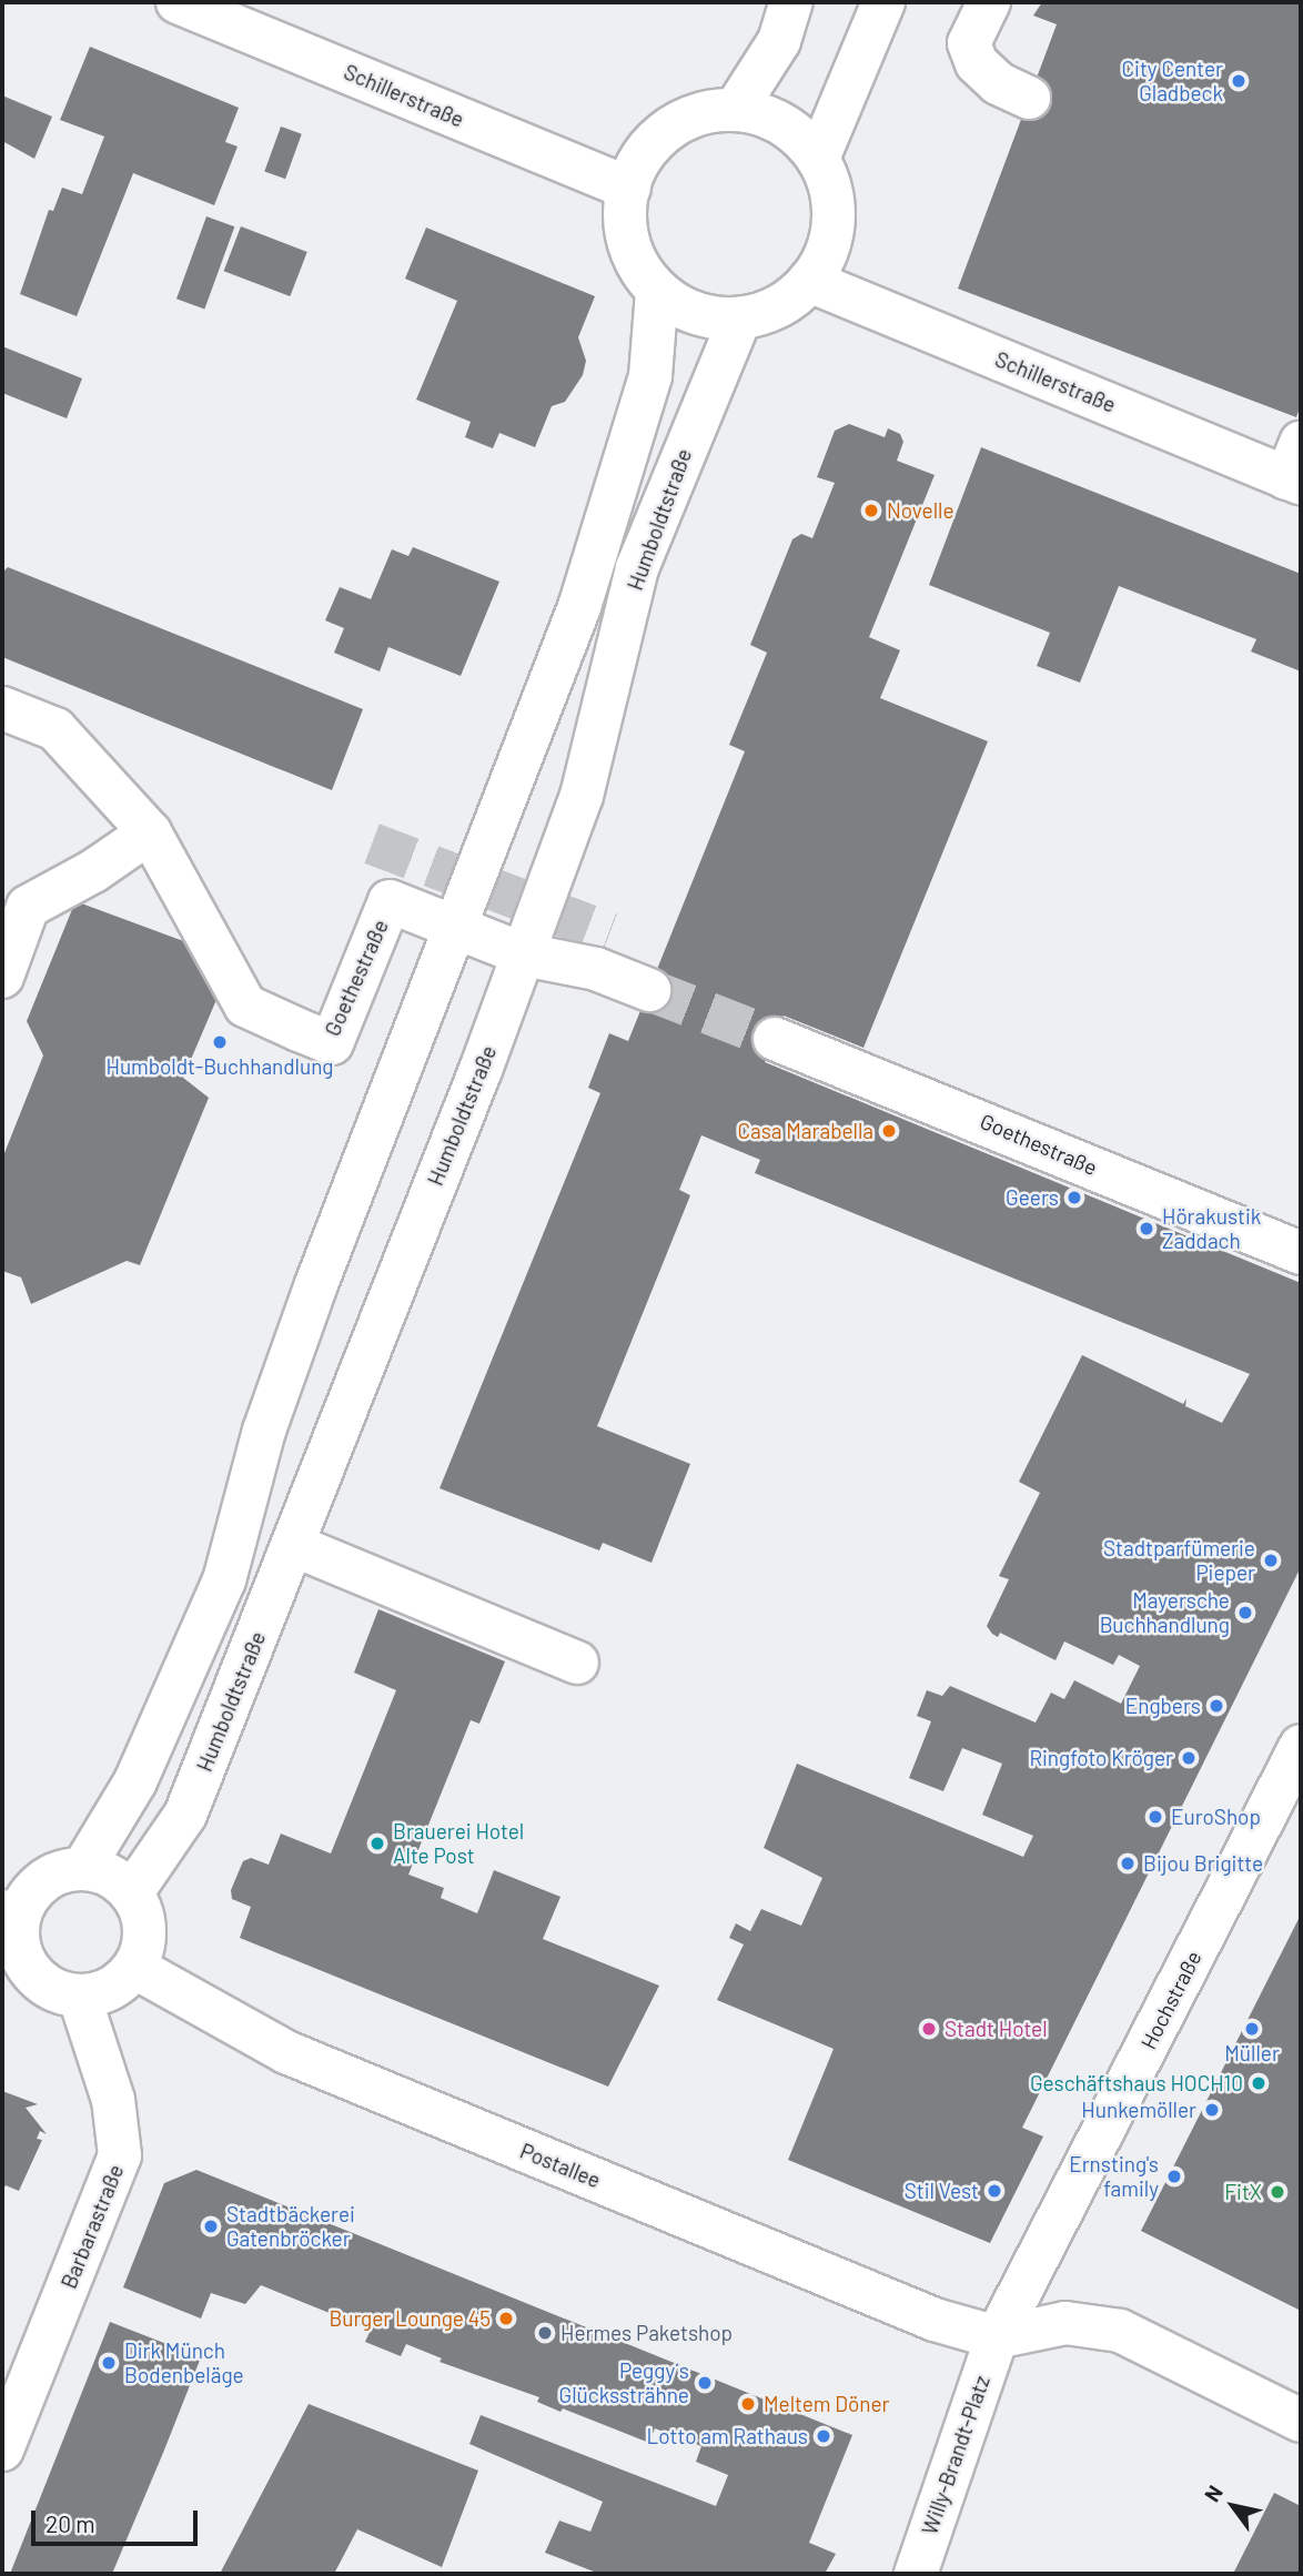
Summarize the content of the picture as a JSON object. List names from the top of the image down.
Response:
{
  "streets": {
    "street": [
      "Schillerstraße",
      "Humboldtstraße",
      "Goethestraße",
      "Hochstraße",
      "Postallee",
      "Barbarastraße",
      "Willy-Brandt-Platz"
    ]
  },
  "crossings": [
    ["Schillerstraße", "Humboldtstraße"],
    ["Humboldtstraße", "Goethestraße"],
    ["Humboldtstraße", "Postallee"],
    ["Humboldtstraße", "Barbarastraße"],
    ["Hochstraße", "Postallee"],
    ["Hochstraße", "Willy-Brandt-Platz"],
    ["Postallee", "Barbarastraße"],
    ["Postallee", "Willy-Brandt-Platz"]
  ],
  "places": [
    "City Center Gladbeck",
    "Novelle",
    "Humboldt-Buchhandlung",
    "Casa Marabella",
    "Geers",
    "Hörakustik Zaddach",
    "Stadtparfümerie Pieper",
    "Mayersche Buchhandlung",
    "Engbers",
    "Ringfoto Kröger",
    "EuroShop",
    "Brauerei Hotel Alte Post",
    "Bijou Brigitte",
    "Stadt Hotel",
    "Müller",
    "Geschäftshaus HOCH10",
    "Hunkemöller",
    "Ernsting's family",
    "Stil Vest",
    "FitX",
    "Stadtbäckerei Gatenbröcker",
    "Burger Lounge 45",
    "Hermes Paketshop",
    "Dirk Münch Bodenbeläge",
    "Peggy´s Glückssträhne",
    "Meltem Döner",
    "Lotto am Rathaus"
  ],
  "scale_bar": "20 m",
  "north": "top left"
}
